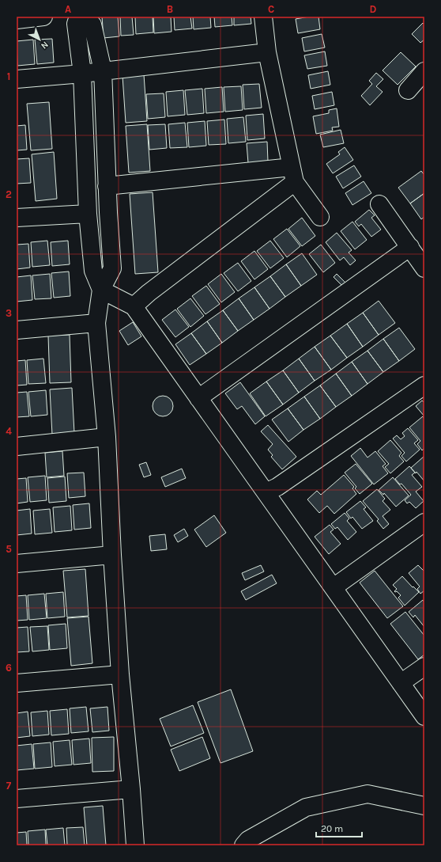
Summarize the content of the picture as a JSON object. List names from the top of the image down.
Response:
{
  "scale_bar": "20 m",
  "north": "bottom right",
  "grid": {
    "columns": [
      "A",
      "B",
      "C",
      "D"
    ],
    "rows": [
      "1",
      "2",
      "3",
      "4",
      "5",
      "6",
      "7"
    ]
  }
}
